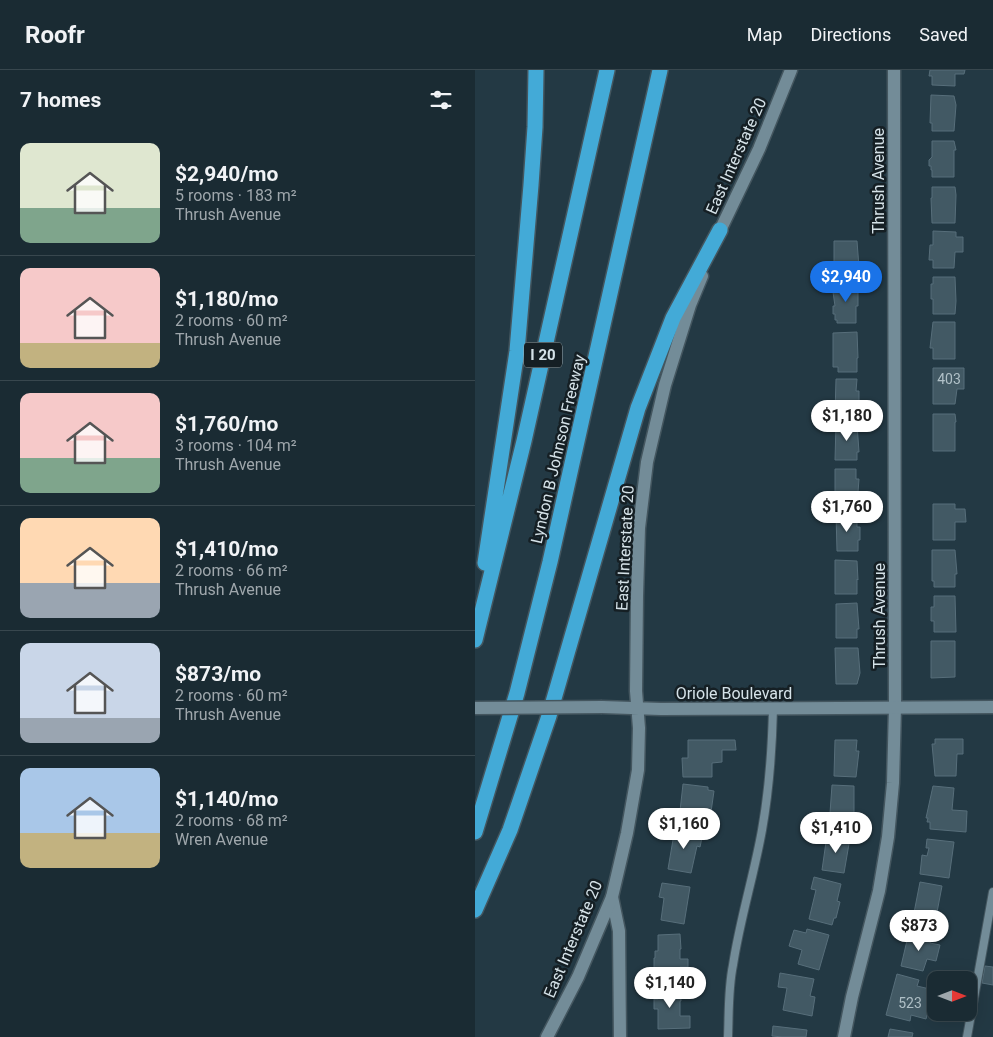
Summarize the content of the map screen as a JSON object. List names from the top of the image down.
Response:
{
  "streets": {
    "highway": ["I 20", "Lyndon B Johnson Freeway"],
    "street": ["East Interstate 20", "Thrush Avenue", "Oriole Boulevard"]
  },
  "crossings": [
    ["East Interstate 20", "Oriole Boulevard"],
    ["Thrush Avenue", "Oriole Boulevard"]
  ],
  "house_numbers": ["403", "523"],
  "north": "right",
  "page": {
    "header": "Roofr",
    "nav": ["Map", "Directions", "Saved"],
    "heading": "7 homes",
    "list": [
      {
        "name": "$2,940/mo",
        "note": "5 rooms · 183 m² · Thrush Avenue"
      },
      {
        "name": "$1,180/mo",
        "note": "2 rooms · 60 m² · Thrush Avenue"
      },
      {
        "name": "$1,760/mo",
        "note": "3 rooms · 104 m² · Thrush Avenue"
      },
      {
        "name": "$1,410/mo",
        "note": "2 rooms · 66 m² · Thrush Avenue"
      },
      {
        "name": "$873/mo",
        "note": "2 rooms · 60 m² · Thrush Avenue"
      },
      {
        "name": "$1,140/mo",
        "note": "2 rooms · 68 m² · Wren Avenue"
      }
    ],
    "price": [
      "$2,940",
      "$1,180",
      "$1,760",
      "$1,160",
      "$1,410",
      "$873",
      "$1,140"
    ]
  }
}
